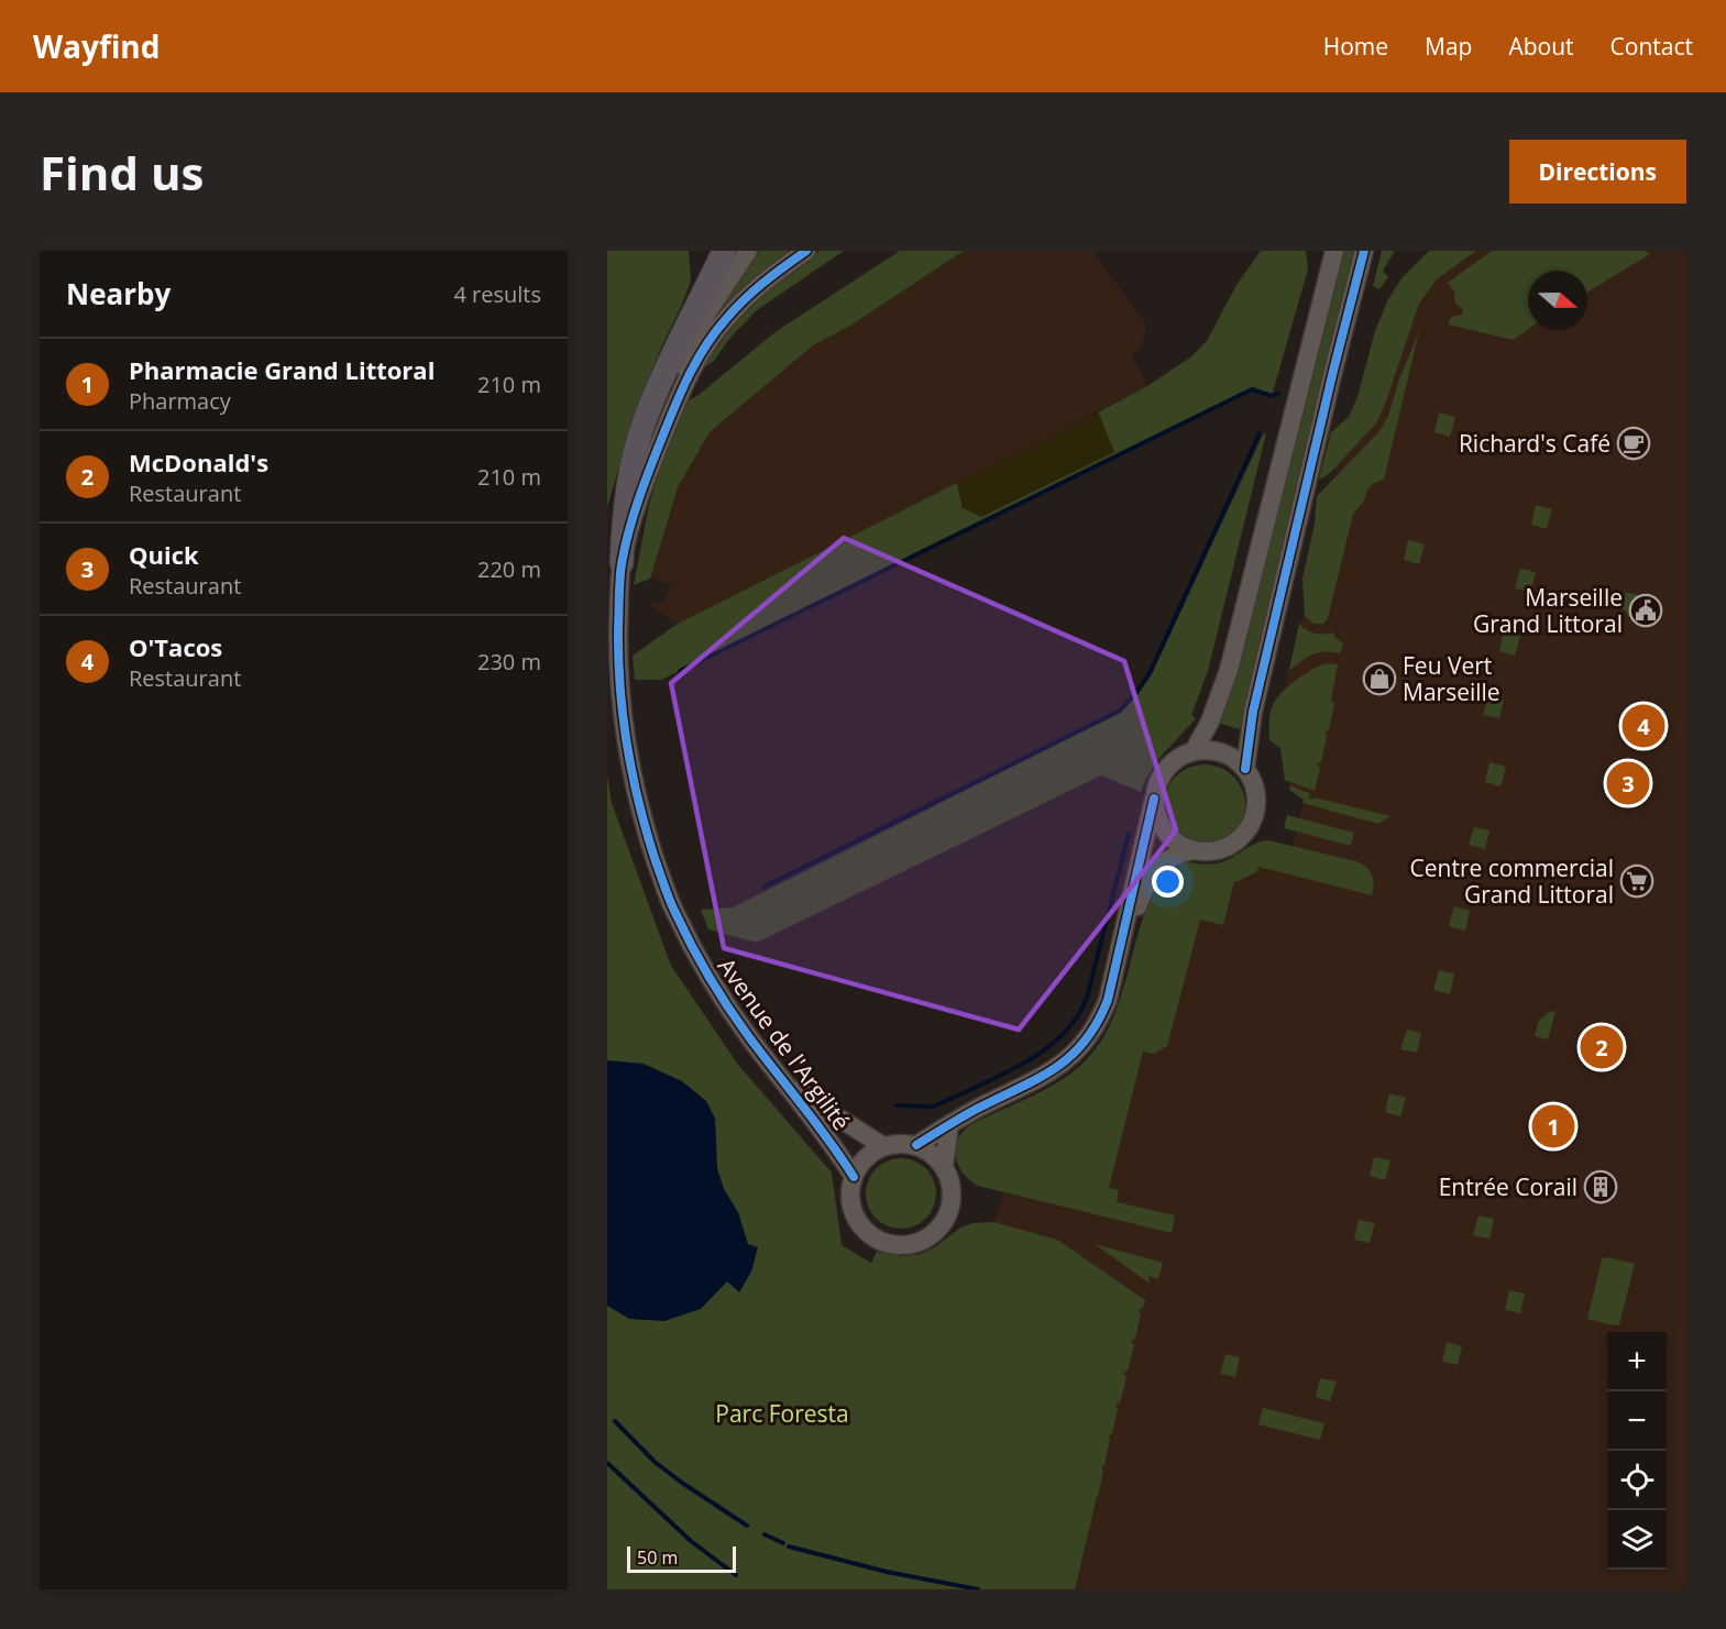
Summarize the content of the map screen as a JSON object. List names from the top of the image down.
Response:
{
  "streets": {
    "street": ["Avenue de l'Argilité"]
  },
  "parks": ["Parc Foresta"],
  "places": {
    "cafe": ["Richard's Café"],
    "public building": ["Marseille Grand Littoral"],
    "shop": ["Feu Vert Marseille"],
    "supermarket": ["Centre commercial Grand Littoral"],
    "building": ["Entrée Corail"]
  },
  "scale_bar": "50 m",
  "north": "right",
  "page": {
    "header": "Wayfind",
    "nav": [
      "Home",
      "Map",
      "About",
      "Contact"
    ],
    "buttons": "Directions",
    "title": "Find us",
    "heading": ["Nearby", "4 results"],
    "list": [
      {
        "mark": "1",
        "name": "Pharmacie Grand Littoral",
        "note": "Pharmacy",
        "value": "210 m"
      },
      {
        "mark": "2",
        "name": "McDonald's",
        "note": "Restaurant",
        "value": "210 m"
      },
      {
        "mark": "3",
        "name": "Quick",
        "note": "Restaurant",
        "value": "220 m"
      },
      {
        "mark": "4",
        "name": "O'Tacos",
        "note": "Restaurant",
        "value": "230 m"
      }
    ],
    "pins": [
      "4",
      "3",
      "2",
      "1"
    ],
    "map_buttons": ["+", "−"],
    "scale": "50 m"
  }
}
